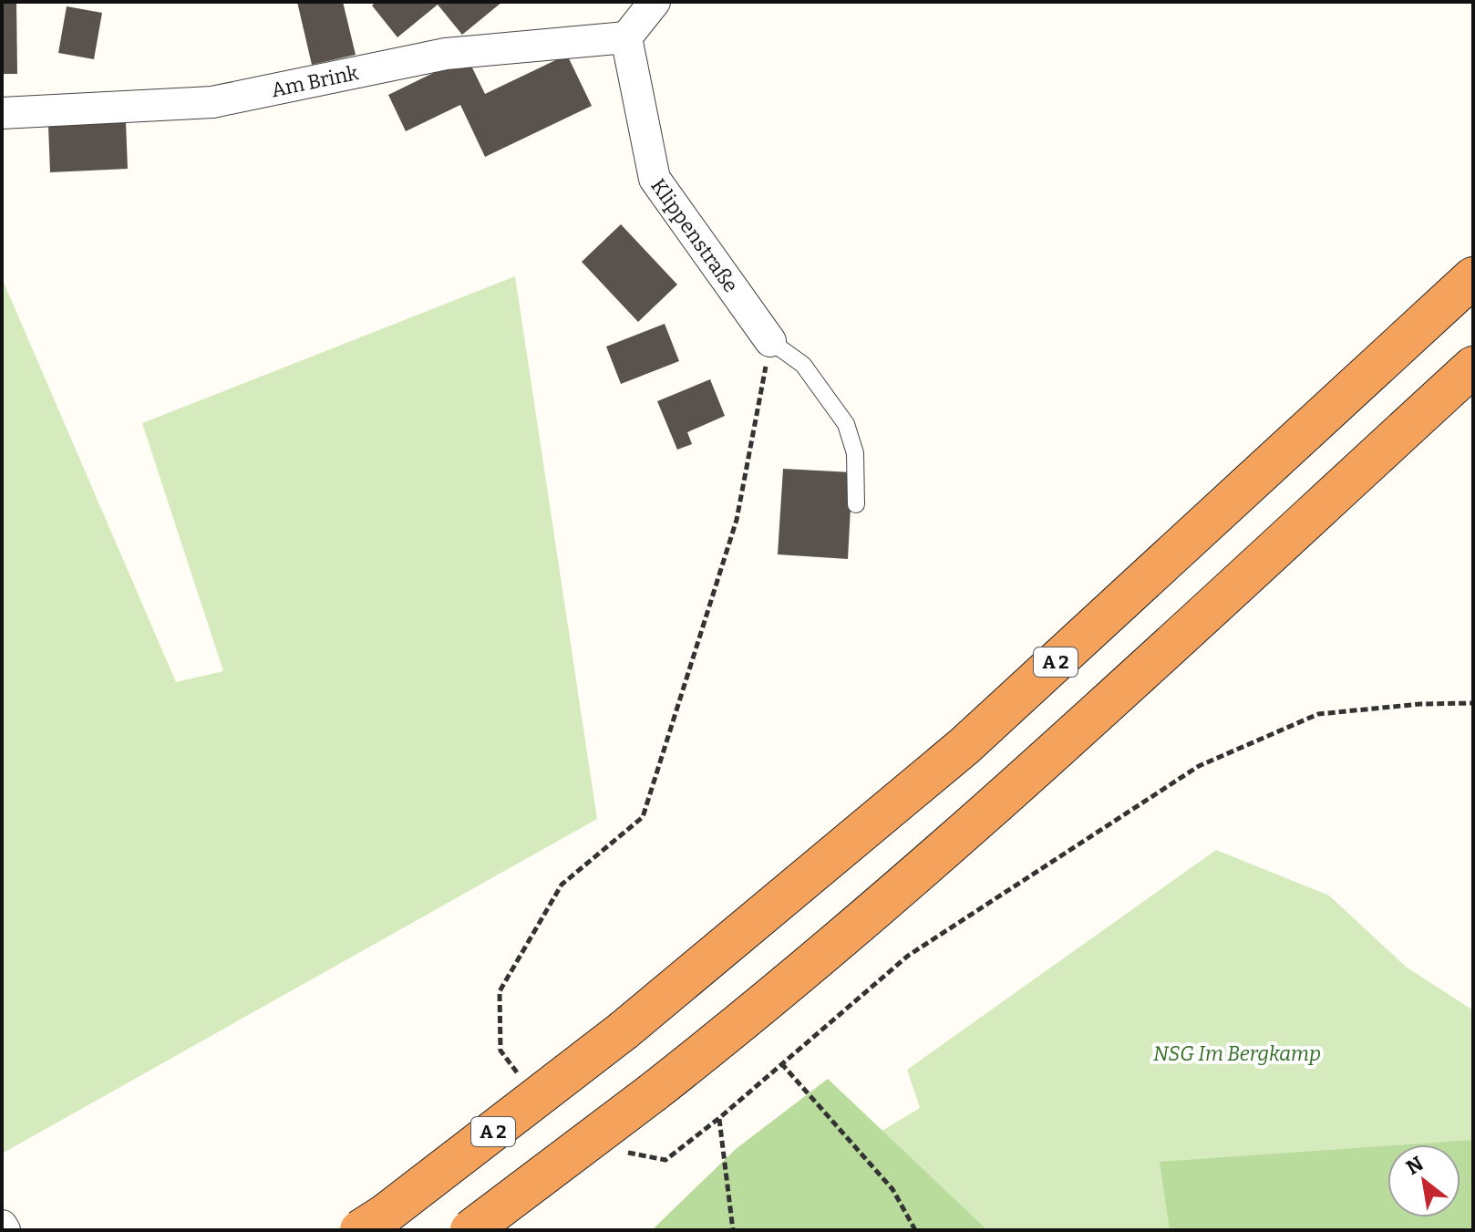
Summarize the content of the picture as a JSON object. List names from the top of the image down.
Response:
{
  "streets": {
    "highway": ["A 2"],
    "street": ["Am Brink", "Klippenstraße"]
  },
  "crossings": [
    ["Am Brink", "Klippenstraße"]
  ],
  "parks": ["NSG Im Bergkamp"],
  "north": "top left"
}
